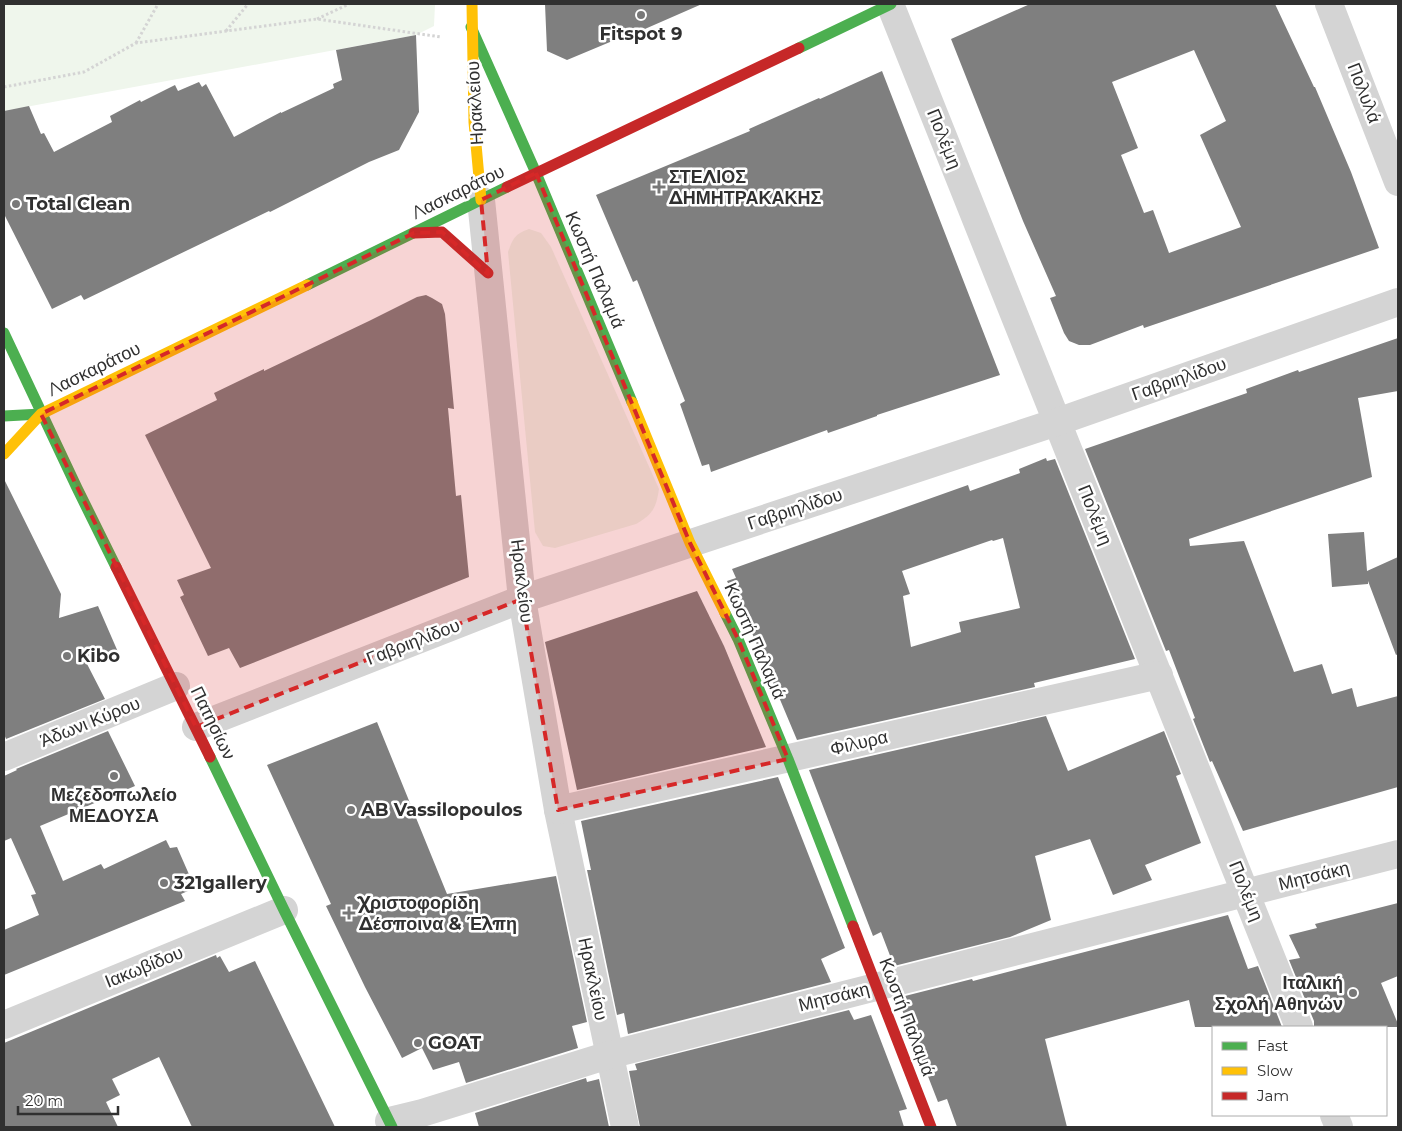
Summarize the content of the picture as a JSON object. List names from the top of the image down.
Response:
{
  "streets": {
    "main road": [
      "Ηρακλείου",
      "Λασκαράτου",
      "Κωστή Παλαμά",
      "Πατησίων"
    ],
    "street": [
      "Πολυλά",
      "Πολέμη",
      "Γαβριηλίδου",
      "Άδωνι Κύρου",
      "Φιλυρα",
      "Μητσάκη",
      "Ιακωβίδου"
    ]
  },
  "crossings": [
    ["Ηρακλείου", "Λασκαράτου"],
    ["Ηρακλείου", "Κωστή Παλαμά"],
    ["Ηρακλείου", "Γαβριηλίδου"],
    ["Ηρακλείου", "Φιλυρα"],
    ["Ηρακλείου", "Μητσάκη"],
    ["Πολέμη", "Λασκαράτου"],
    ["Πολέμη", "Γαβριηλίδου"],
    ["Πολέμη", "Φιλυρα"],
    ["Πολέμη", "Μητσάκη"],
    ["Λασκαράτου", "Κωστή Παλαμά"],
    ["Λασκαράτου", "Πατησίων"],
    ["Κωστή Παλαμά", "Γαβριηλίδου"],
    ["Κωστή Παλαμά", "Φιλυρα"],
    ["Κωστή Παλαμά", "Μητσάκη"],
    ["Γαβριηλίδου", "Πατησίων"],
    ["Άδωνι Κύρου", "Πατησίων"],
    ["Πατησίων", "Μητσάκη"],
    ["Πατησίων", "Ιακωβίδου"]
  ],
  "places": {
    "other": [
      "Fitspot 9",
      "Total Clean",
      "Kibo",
      "Μεζεδοπωλείο ΜΕΔΟΥΣΑ",
      "AB Vassilopoulos",
      "321gallery",
      "Ιταλική Σχολή Αθηνών",
      "GOAT"
    ],
    "health": ["ΣΤΕΛΙΟΣ ΔΗΜΗΤΡΑΚΑΚΗΣ", "Χριστοφορίδη Δέσποινα & Έλπη"]
  },
  "legend": ["Fast", "Slow", "Jam"],
  "scale_bar": "20 m"
}
